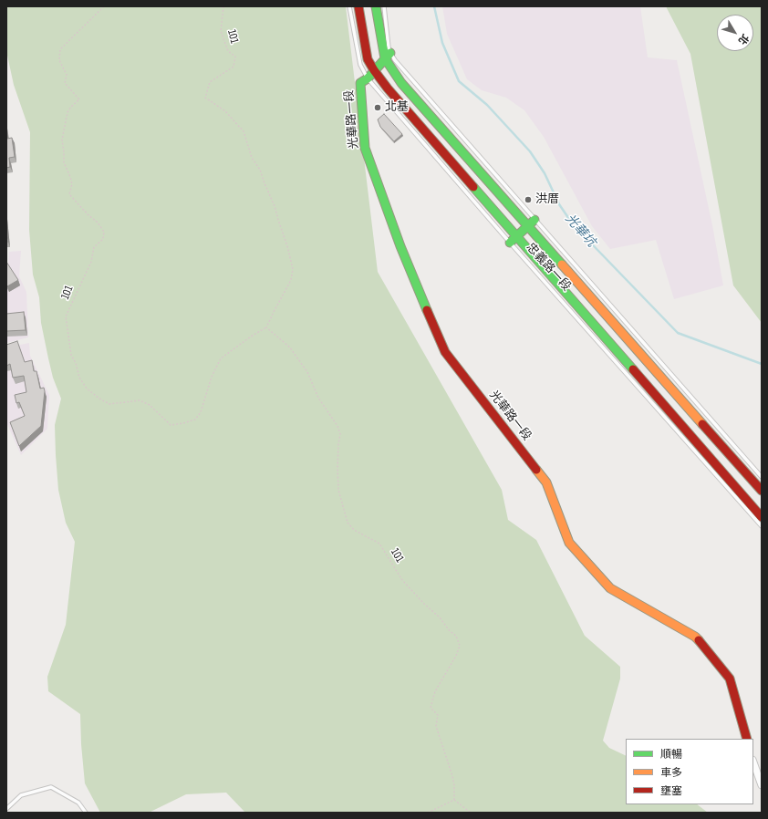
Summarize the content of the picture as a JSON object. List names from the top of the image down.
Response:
{
  "streets": {
    "main road": ["光華路一段", "忠義路一段"],
    "path": ["101"]
  },
  "crossings": [
    ["光華路一段", "忠義路一段"]
  ],
  "water": ["光華坑"],
  "places": ["北基", "洪厝"],
  "legend": ["順暢", "車多", "壅塞"],
  "north": "bottom right"
}
